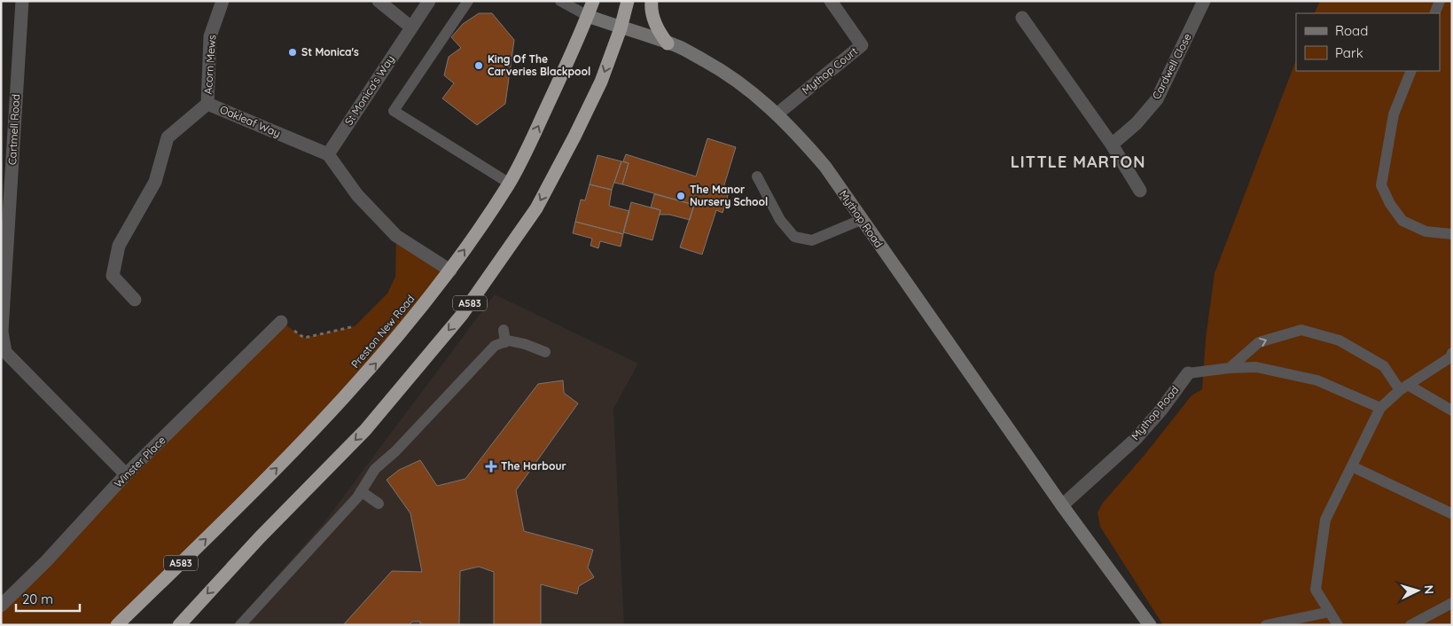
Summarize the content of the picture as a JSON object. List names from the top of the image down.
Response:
{
  "streets": {
    "highway": ["A583", "Preston New Road"],
    "street": [
      "Acorn Mews",
      "Cardwell Close",
      "Mythop Court",
      "St Monica's Way",
      "Oakleaf Way",
      "Cartmell Road",
      "Mythop Road",
      "Winster Place"
    ]
  },
  "crossings": [
    ["Acorn Mews", "Oakleaf Way"],
    ["Mythop Court", "Mythop Road"],
    ["St Monica's Way", "Oakleaf Way"],
    ["Cartmell Road", "Winster Place"],
    ["Mythop Road", "A583"],
    ["Mythop Road", "Preston New Road"]
  ],
  "districts": ["LITTLE MARTON"],
  "places": {
    "other": ["St Monica's", "King Of The Carveries Blackpool", "The Manor Nursery School"],
    "health": ["The Harbour"]
  },
  "legend": ["Road", "Park"],
  "scale_bar": "20 m",
  "north": "right"
}
